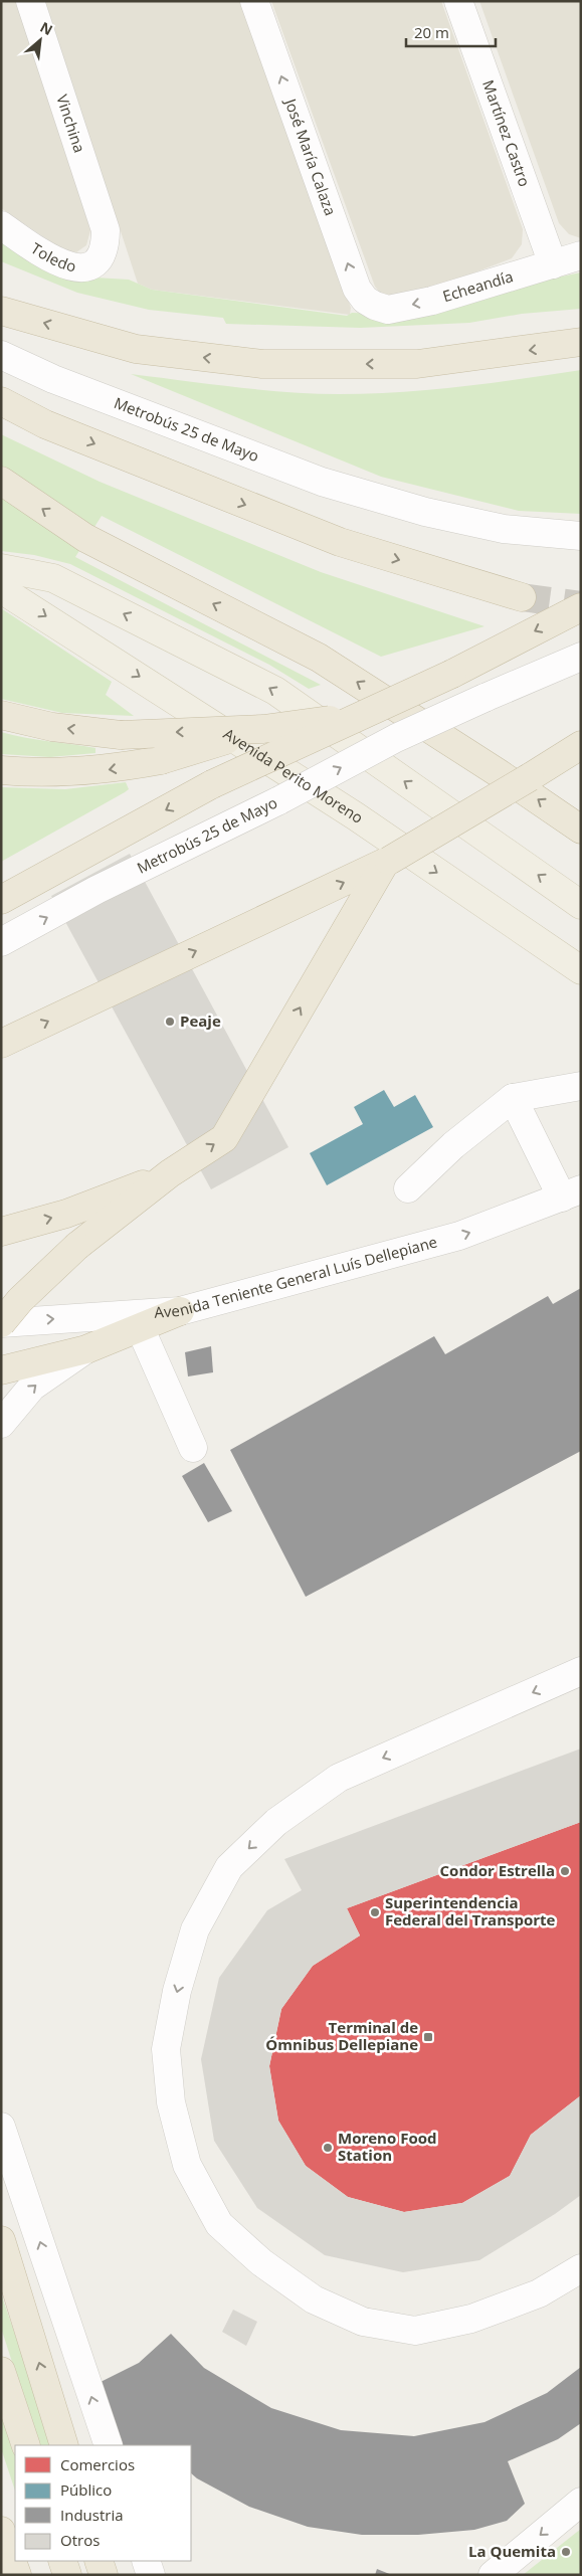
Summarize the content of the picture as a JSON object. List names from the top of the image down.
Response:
{
  "streets": {
    "main road": ["Avenida Perito Moreno"],
    "street": [
      "Vinchina",
      "Martínez Castro",
      "José María Calaza",
      "Toledo",
      "Echeandía",
      "Metrobús 25 de Mayo",
      "Avenida Teniente General Luís Dellepiane"
    ]
  },
  "crossings": [
    ["Vinchina", "Toledo"],
    ["Martínez Castro", "Echeandía"],
    ["José María Calaza", "Echeandía"]
  ],
  "one_way": [
    "José María Calaza",
    "Echeandía",
    "Metrobús 25 de Mayo",
    "Avenida Teniente General Luís Dellepiane"
  ],
  "places": {
    "other": [
      "Peaje",
      "Condor Estrella",
      "Superintendencia Federal del Transporte",
      "Moreno Food Station",
      "La Quemita"
    ],
    "transit": ["Terminal de Ómnibus Dellepiane"]
  },
  "legend": [
    "Comercios",
    "Público",
    "Industria",
    "Otros"
  ],
  "scale_bar": "20 m",
  "north": "top right"
}
